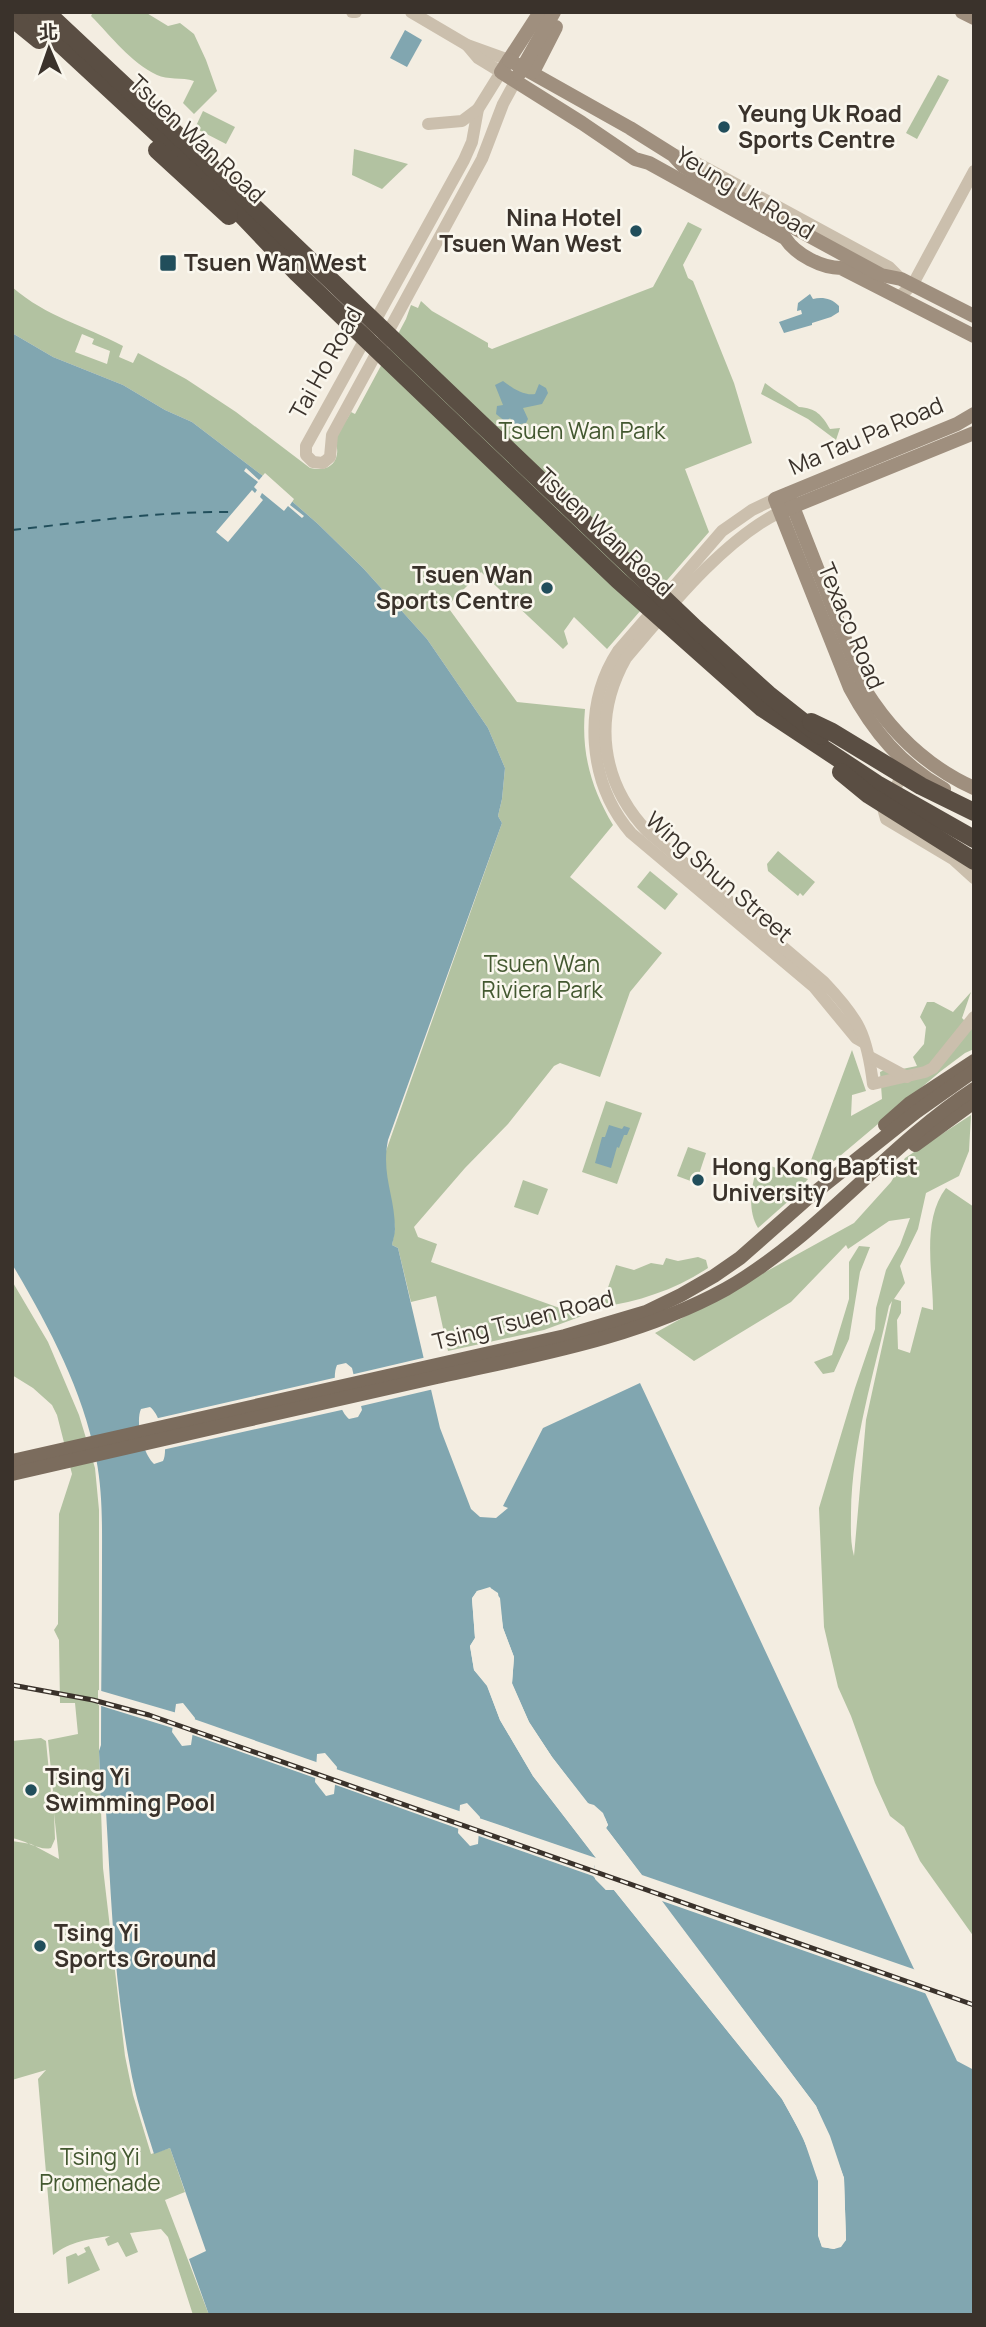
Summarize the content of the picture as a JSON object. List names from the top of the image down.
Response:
{
  "streets": {
    "highway": ["Tsuen Wan Road"],
    "main road": [
      "Yeung Uk Road",
      "Tai Ho Road",
      "Ma Tau Pa Road",
      "Texaco Road",
      "Tsing Tsuen Road"
    ],
    "street": ["Wing Shun Street"]
  },
  "crossings": [
    ["Yeung Uk Road", "Tai Ho Road"],
    ["Ma Tau Pa Road", "Texaco Road"],
    ["Ma Tau Pa Road", "Wing Shun Street"],
    ["Texaco Road", "Wing Shun Street"]
  ],
  "parks": ["Tsuen Wan Park", "Tsuen Wan Riviera Park", "Tsing Yi Promenade"],
  "places": {
    "other": [
      "Yeung Uk Road Sports Centre",
      "Nina Hotel Tsuen Wan West",
      "Tsuen Wan Sports Centre",
      "Hong Kong Baptist University",
      "Tsing Yi Swimming Pool",
      "Tsing Yi Sports Ground"
    ],
    "transit": ["Tsuen Wan West"]
  },
  "north": "top"
}
